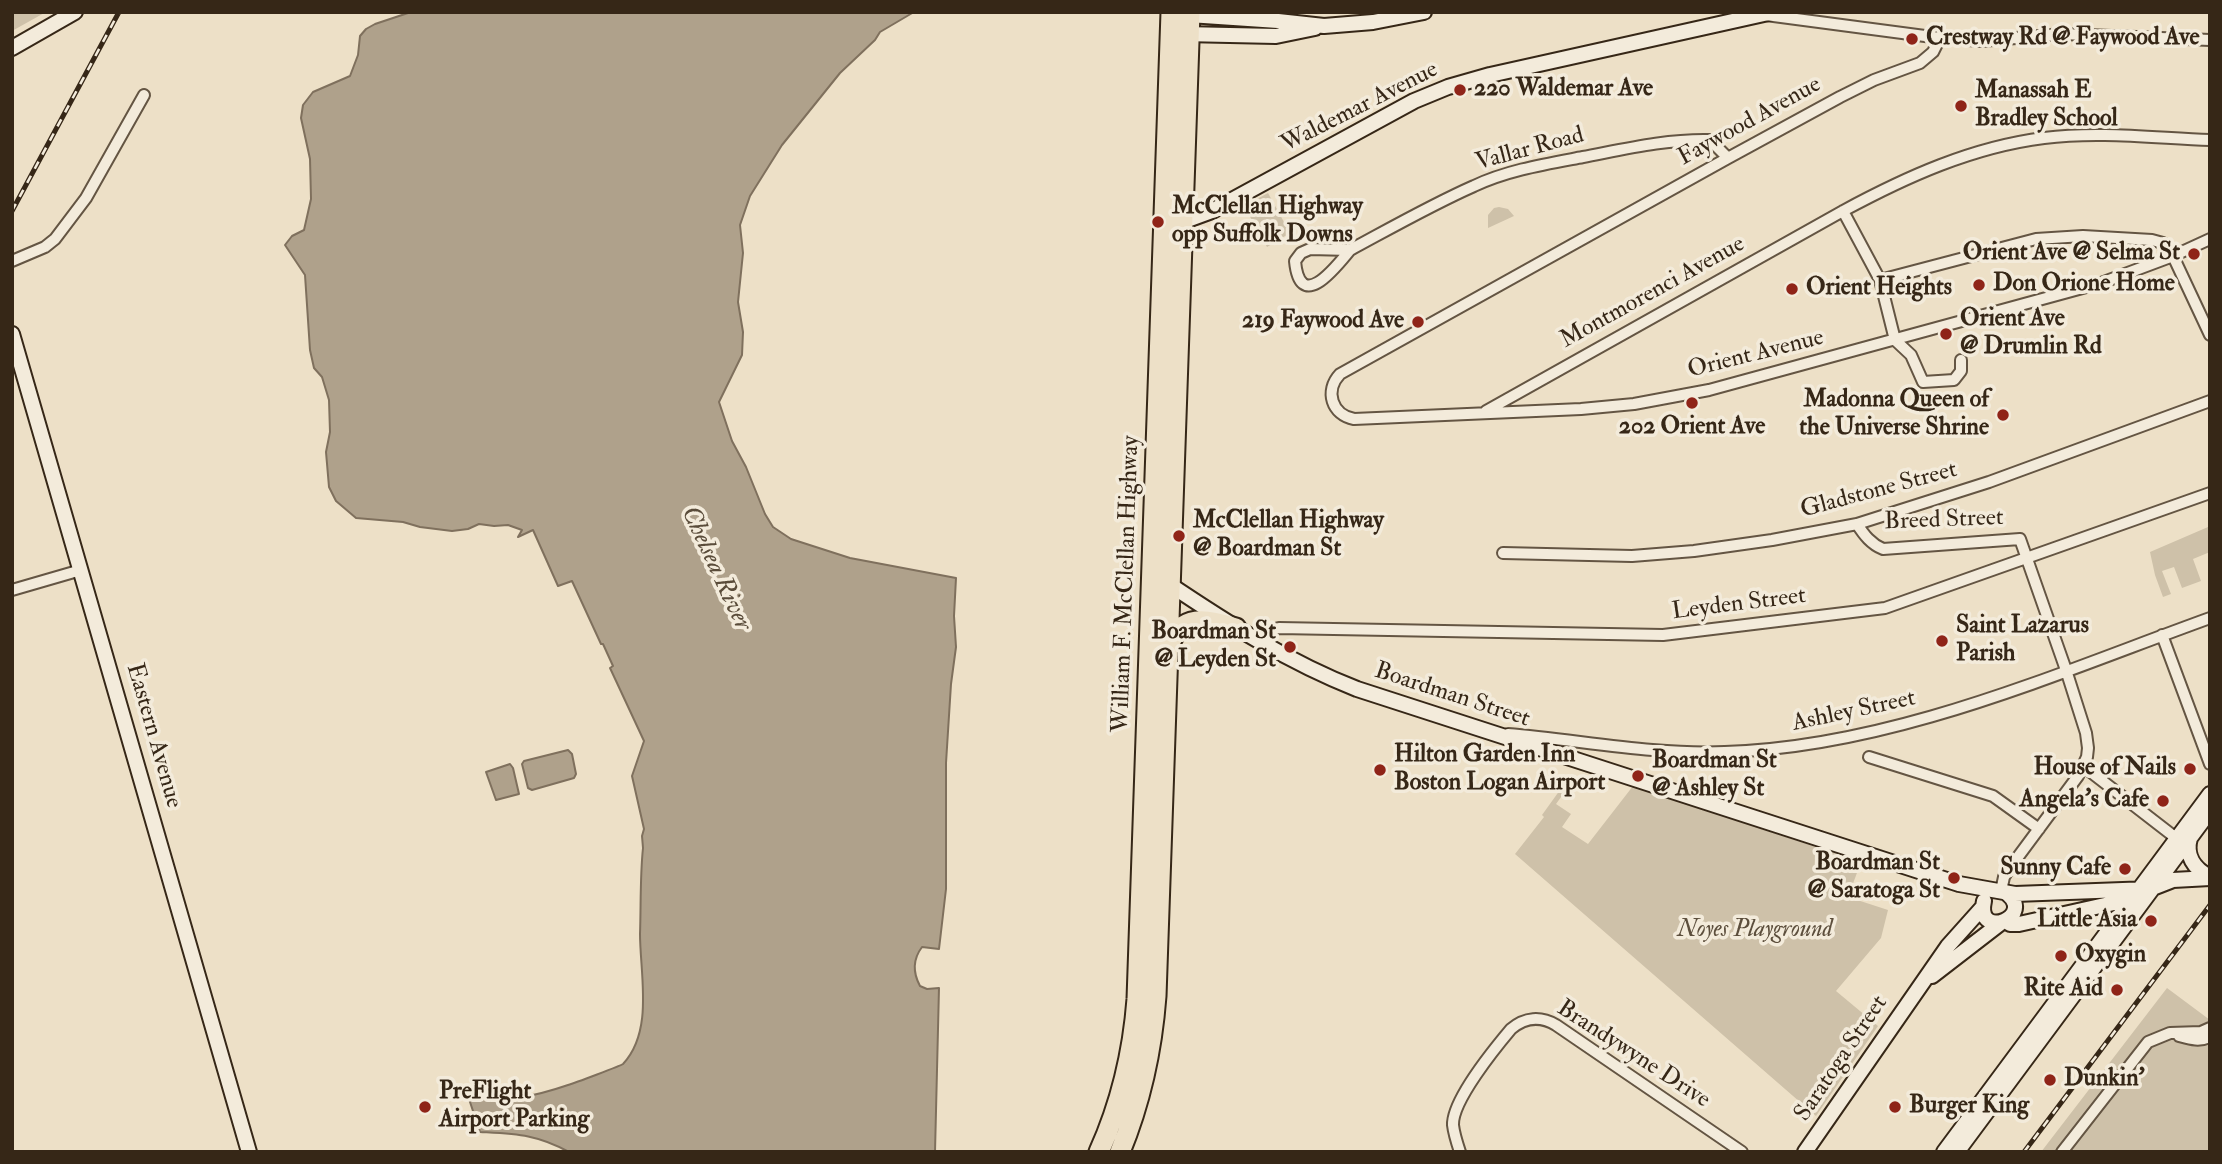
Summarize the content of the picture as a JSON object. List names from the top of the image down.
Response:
{
  "streets": {
    "highway": ["William F. McClellan Highway"],
    "main road": [
      "Waldemar Avenue",
      "Boardman Street",
      "Eastern Avenue",
      "Saratoga Street"
    ],
    "street": [
      "Faywood Avenue",
      "Vallar Road",
      "Montmorenci Avenue",
      "Orient Avenue",
      "Gladstone Street",
      "Breed Street",
      "Leyden Street",
      "Ashley Street",
      "Brandywyne Drive"
    ]
  },
  "crossings": [
    ["Waldemar Avenue", "William F. McClellan Highway"],
    ["Faywood Avenue", "Vallar Road"],
    ["Faywood Avenue", "Orient Avenue"],
    ["Montmorenci Avenue", "Orient Avenue"],
    ["Gladstone Street", "Breed Street"],
    ["Breed Street", "Leyden Street"],
    ["Breed Street", "Ashley Street"],
    ["William F. McClellan Highway", "Boardman Street"],
    ["Leyden Street", "Boardman Street"],
    ["Boardman Street", "Ashley Street"],
    ["Boardman Street", "Saratoga Street"]
  ],
  "water": ["Chelsea River"],
  "parks": ["Noyes Playground"],
  "places": [
    "Crestway Rd @ Faywood Ave",
    "220 Waldemar Ave",
    "Manassah E Bradley School",
    "McClellan Highway opp Suffolk Downs",
    "Orient Ave @ Selma St",
    "Don Orione Home",
    "Orient Heights",
    "219 Faywood Ave",
    "Orient Ave @ Drumlin Rd",
    "202 Orient Ave",
    "Madonna Queen of the Universe Shrine",
    "McClellan Highway @ Boardman St",
    "Saint Lazarus Parish",
    "Boardman St @ Leyden St",
    "House of Nails",
    "Hilton Garden Inn Boston Logan Airport",
    "Boardman St @ Ashley St",
    "Angela's Cafe",
    "Sunny Cafe",
    "Boardman St @ Saratoga St",
    "Little Asia",
    "Oxygin",
    "Rite Aid",
    "Dunkin'",
    "PreFlight Airport Parking",
    "Burger King"
  ]
}
